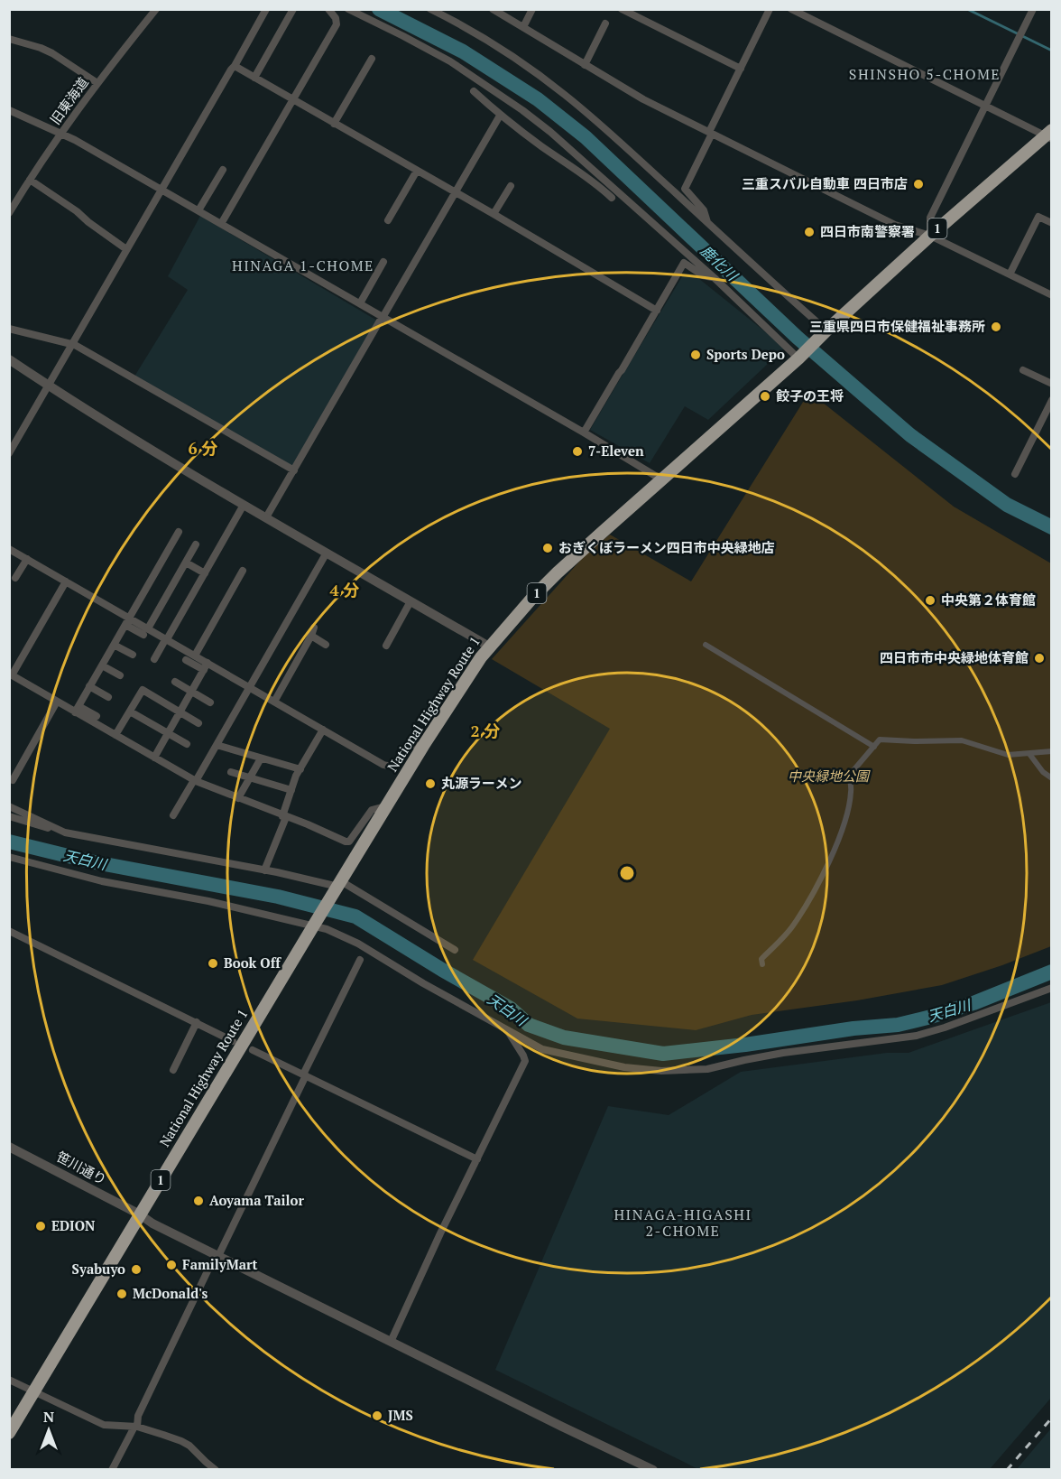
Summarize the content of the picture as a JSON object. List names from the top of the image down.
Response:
{
  "streets": {
    "highway": ["1", "National Highway Route 1"],
    "street": ["旧東海道", "笹川通り"]
  },
  "crossings": [
    ["National Highway Route 1", "笹川通り"]
  ],
  "districts": ["SHINSHO 5-CHOME", "HINAGA 1-CHOME", "HINAGA-HIGASHI 2-CHOME"],
  "water": ["鹿化川", "天白川"],
  "parks": ["中央緑地公園"],
  "places": [
    "三重スバル自動車 四日市店",
    "四日市南警察署",
    "三重県四日市保健福祉事務所",
    "Sports Depo",
    "餃子の王将",
    "7-Eleven",
    "おぎくぼラーメン四日市中央緑地店",
    "中央第２体育館",
    "四日市市中央緑地体育館",
    "丸源ラーメン",
    "Book Off",
    "Aoyama Tailor",
    "EDION",
    "FamilyMart",
    "Syabuyo",
    "McDonald's",
    "JMS"
  ],
  "north": "top",
  "rings": ["6 分", "4 分", "2 分"]
}
